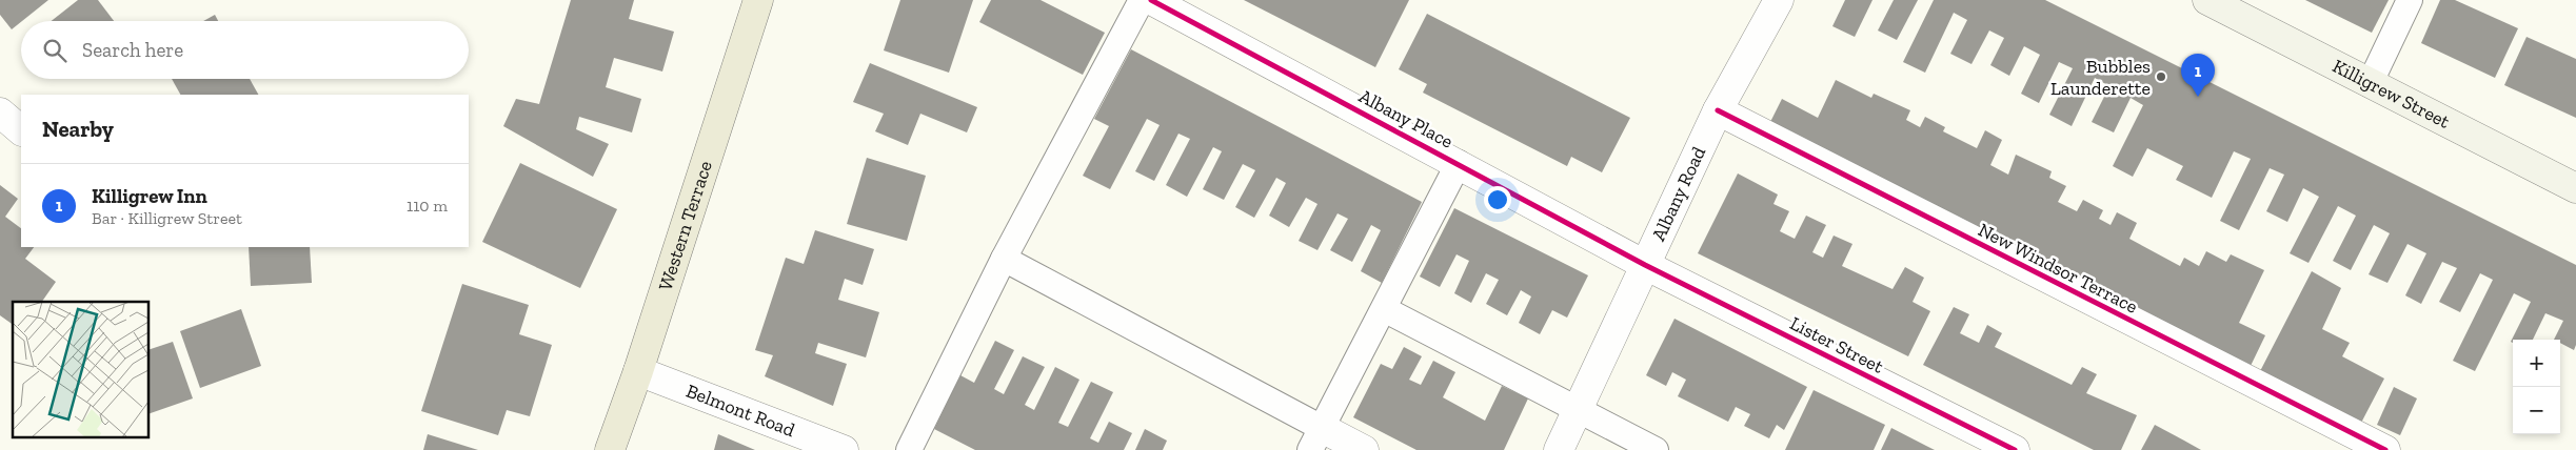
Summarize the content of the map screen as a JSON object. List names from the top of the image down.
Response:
{
  "streets": {
    "main road": ["Western Terrace"],
    "street": [
      "Killigrew Street",
      "Albany Place",
      "Albany Road",
      "New Windsor Terrace",
      "Lister Street",
      "Belmont Road"
    ]
  },
  "crossings": [
    ["Albany Place", "Albany Road"],
    ["Albany Place", "Lister Street"],
    ["Albany Road", "New Windsor Terrace"],
    ["Albany Road", "Lister Street"],
    ["Western Terrace", "Belmont Road"]
  ],
  "places": ["Bubbles Launderette"],
  "page": {
    "search": "Search here",
    "pins": "1",
    "heading": "Nearby",
    "list": [
      {
        "mark": "1",
        "name": "Killigrew Inn",
        "note": "Bar · Killigrew Street",
        "value": "110 m"
      }
    ],
    "map_buttons": ["+", "−"]
  }
}
